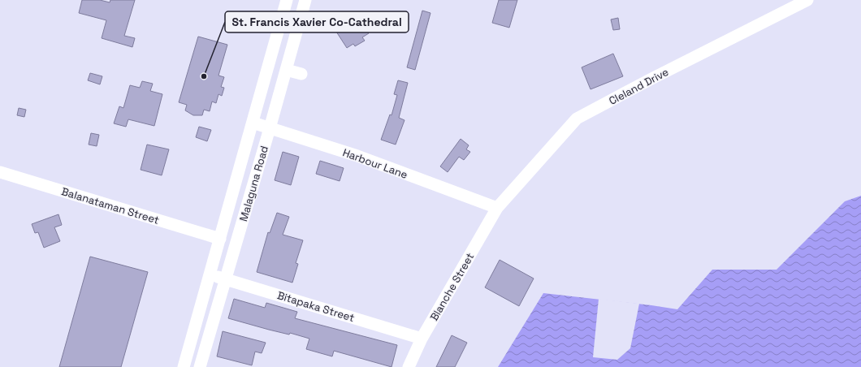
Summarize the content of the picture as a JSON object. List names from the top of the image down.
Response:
{
  "streets": {
    "street": [
      "Cleland Drive",
      "Harbour Lane",
      "Malaguna Road",
      "Balanataman Street",
      "Blanche Street",
      "Bitapaka Street"
    ]
  },
  "crossings": [
    ["Cleland Drive", "Harbour Lane"],
    ["Cleland Drive", "Blanche Street"],
    ["Harbour Lane", "Malaguna Road"],
    ["Harbour Lane", "Blanche Street"],
    ["Malaguna Road", "Balanataman Street"],
    ["Malaguna Road", "Bitapaka Street"],
    ["Blanche Street", "Bitapaka Street"]
  ],
  "places": ["St. Francis Xavier Co-Cathedral"]
}
